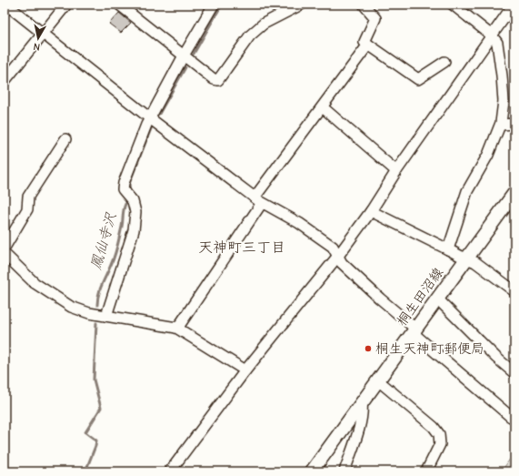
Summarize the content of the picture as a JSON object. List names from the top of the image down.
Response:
{
  "streets": {
    "main road": ["桐生田沼線"]
  },
  "districts": ["天神町三丁目"],
  "water": ["鳳仙寺沢"],
  "places": ["桐生天神町郵便局"],
  "north": "bottom"
}
